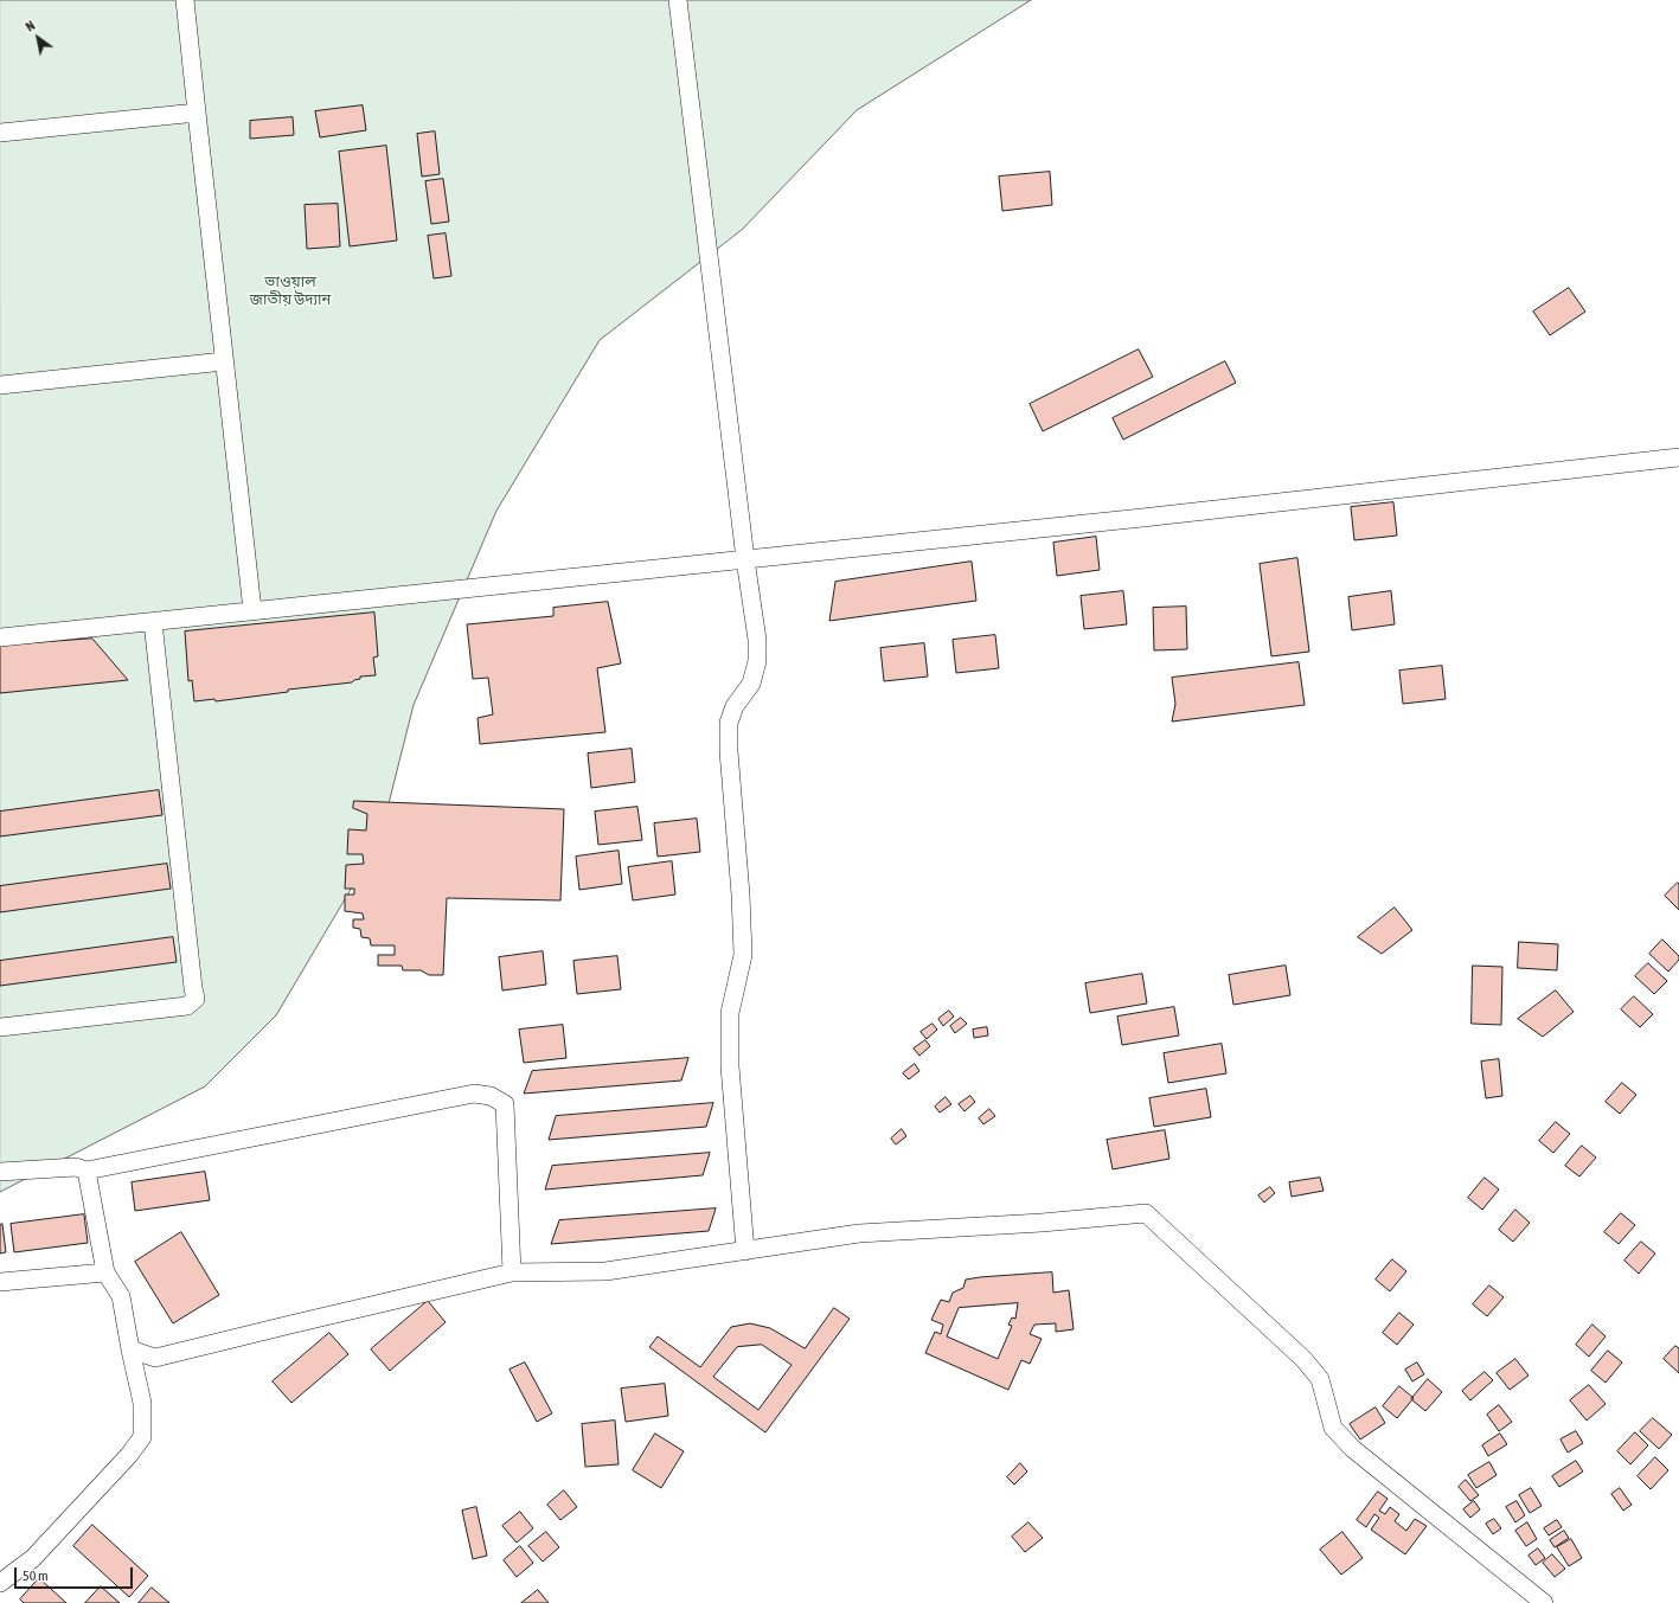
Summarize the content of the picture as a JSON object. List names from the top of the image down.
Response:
{
  "parks": ["ভাওয়াল জাতীয় উদ্যান"],
  "scale_bar": "50 m",
  "north": "top left"
}
